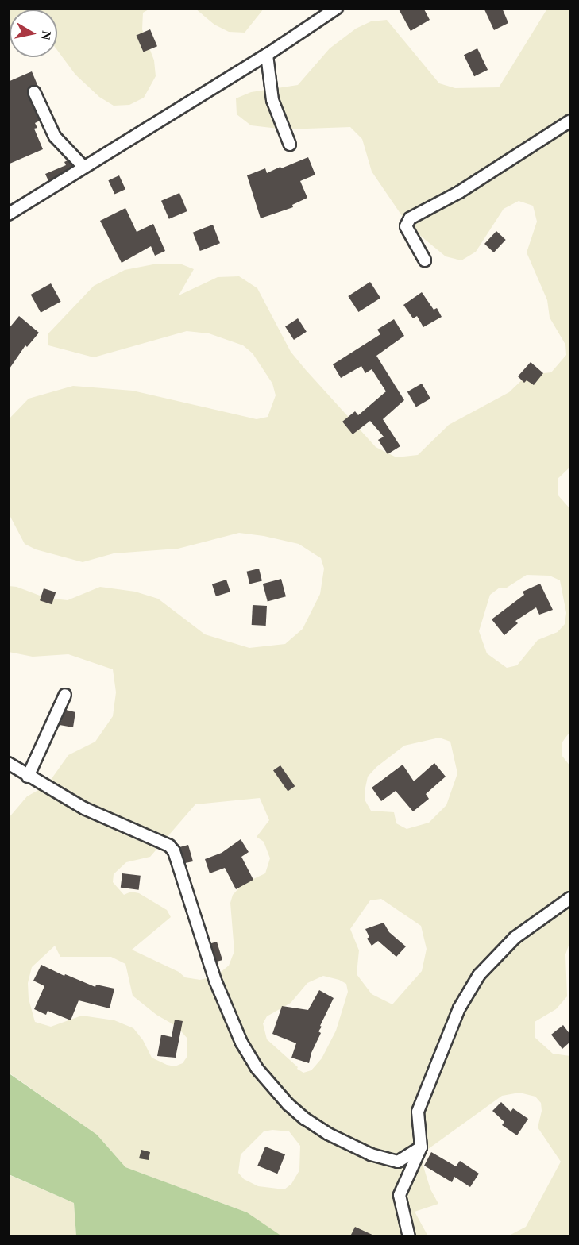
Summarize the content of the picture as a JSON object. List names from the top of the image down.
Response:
{
  "north": "right"
}
